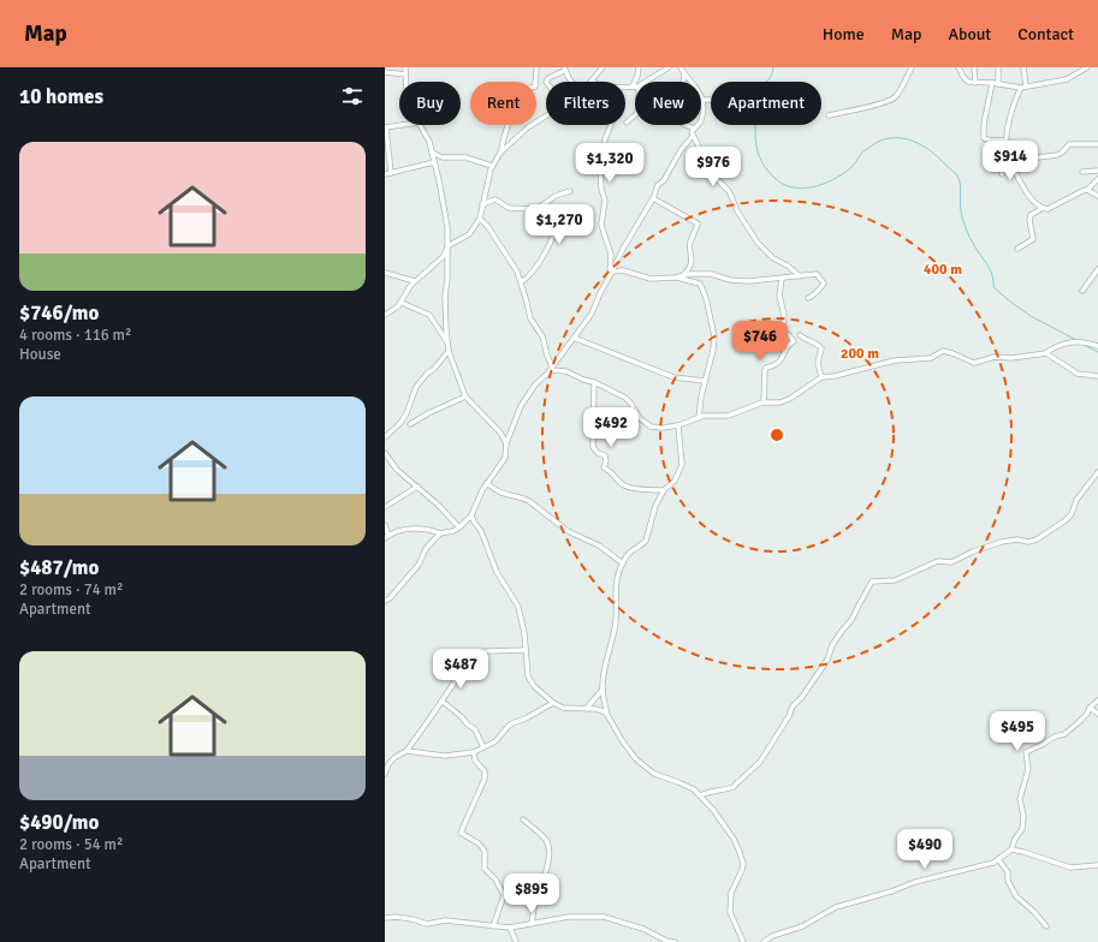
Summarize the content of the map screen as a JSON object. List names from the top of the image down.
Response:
{
  "page": {
    "header": "Map",
    "nav": [
      "Home",
      "Map",
      "About",
      "Contact"
    ],
    "heading": "10 homes",
    "chip": [
      "Buy",
      "Rent",
      "Filters",
      "New",
      "Apartment"
    ],
    "list": [
      {
        "name": "$746/mo",
        "note": "4 rooms · 116 m² · House"
      },
      {
        "name": "$487/mo",
        "note": "2 rooms · 74 m² · Apartment"
      },
      {
        "name": "$490/mo",
        "note": "2 rooms · 54 m² · Apartment"
      }
    ],
    "price": [
      "$914",
      "$1,320",
      "$976",
      "$1,270",
      "$746",
      "$492",
      "$487",
      "$495",
      "$490",
      "$895"
    ]
  },
  "rings": ["400 m", "200 m"]
}
